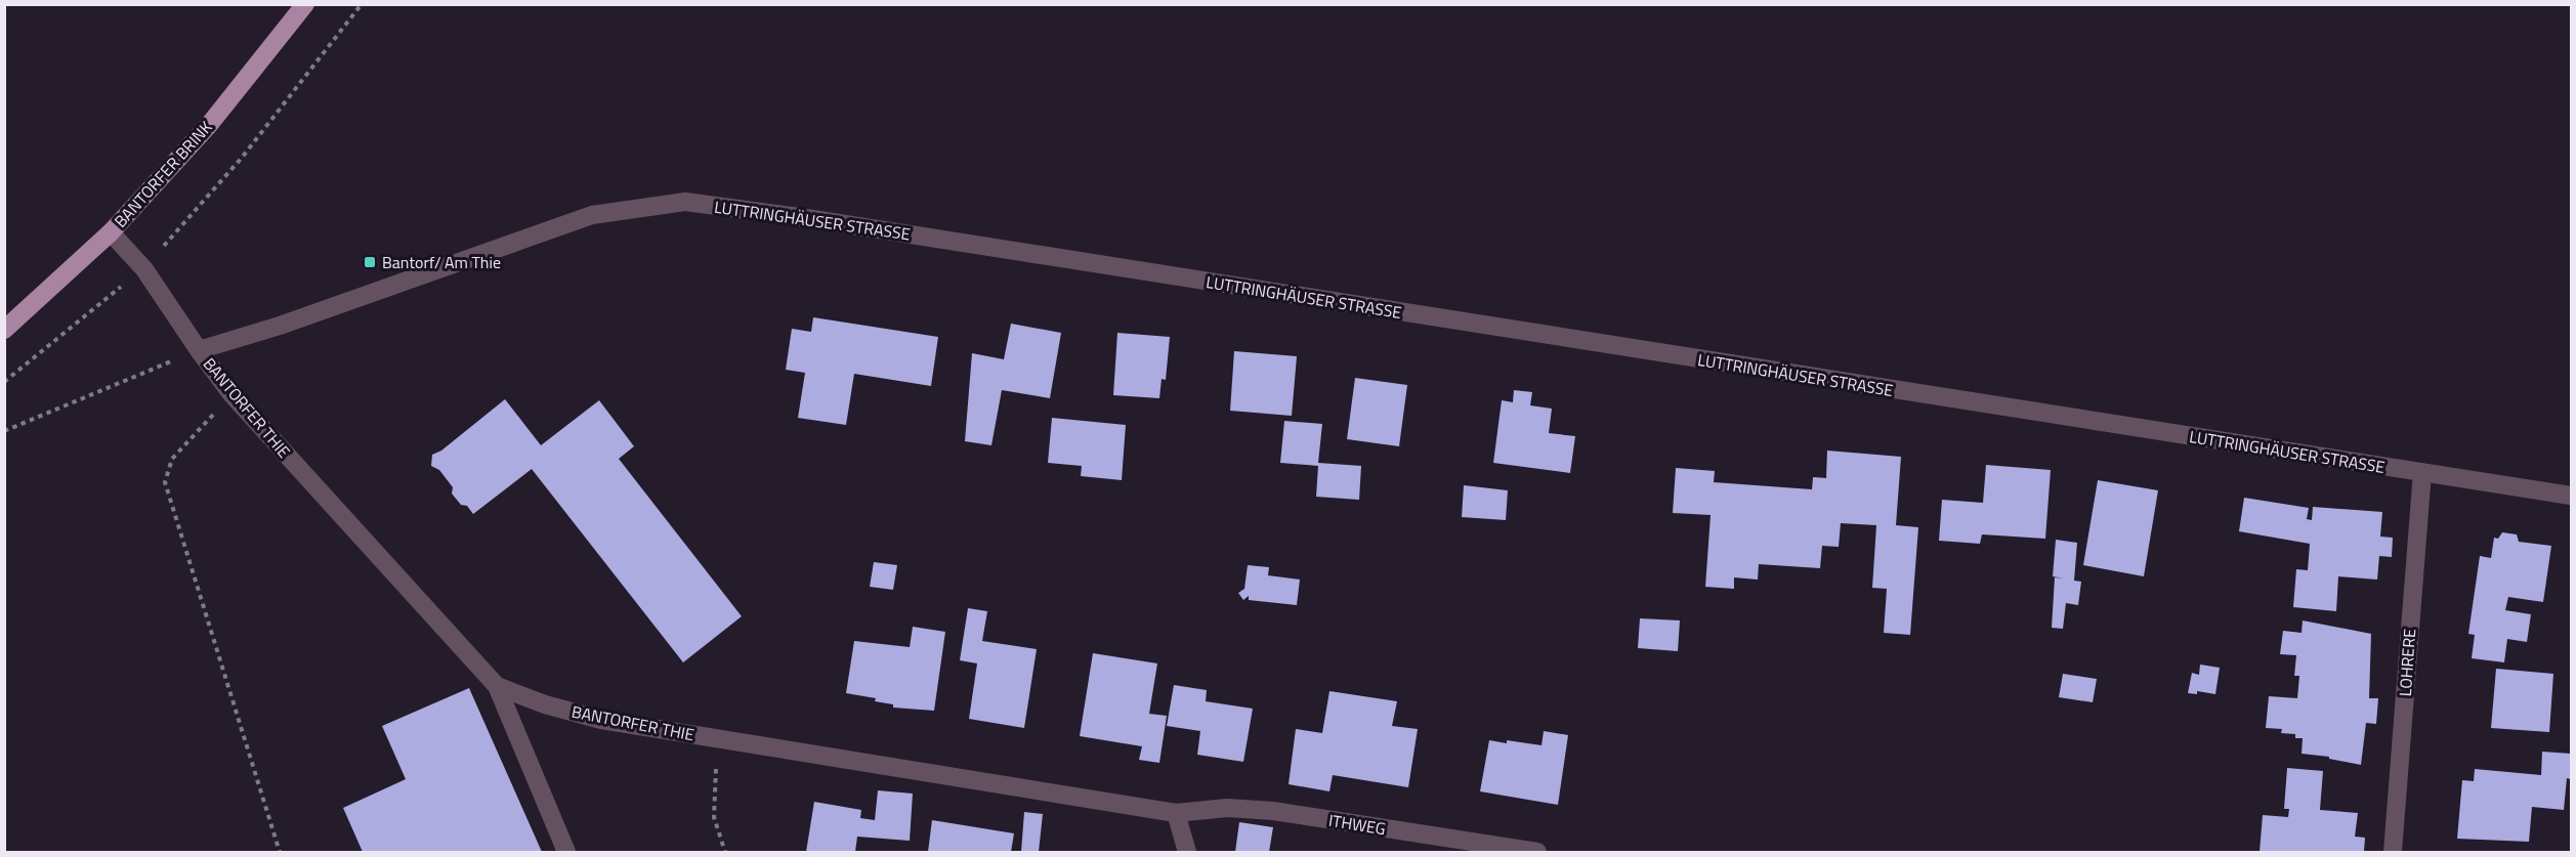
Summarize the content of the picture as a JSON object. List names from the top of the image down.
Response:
{
  "streets": {
    "main road": ["BANTORFER BRINK"],
    "street": [
      "LUTTRINGHÄUSER STRASSE",
      "BANTORFER THIE",
      "LOHRERE",
      "ITHWEG"
    ]
  },
  "crossings": [
    ["LUTTRINGHÄUSER STRASSE", "BANTORFER THIE"],
    ["LUTTRINGHÄUSER STRASSE", "LOHRERE"],
    ["BANTORFER THIE", "ITHWEG"]
  ],
  "places": {
    "transit": ["Bantorf/ Am Thie"]
  }
}
